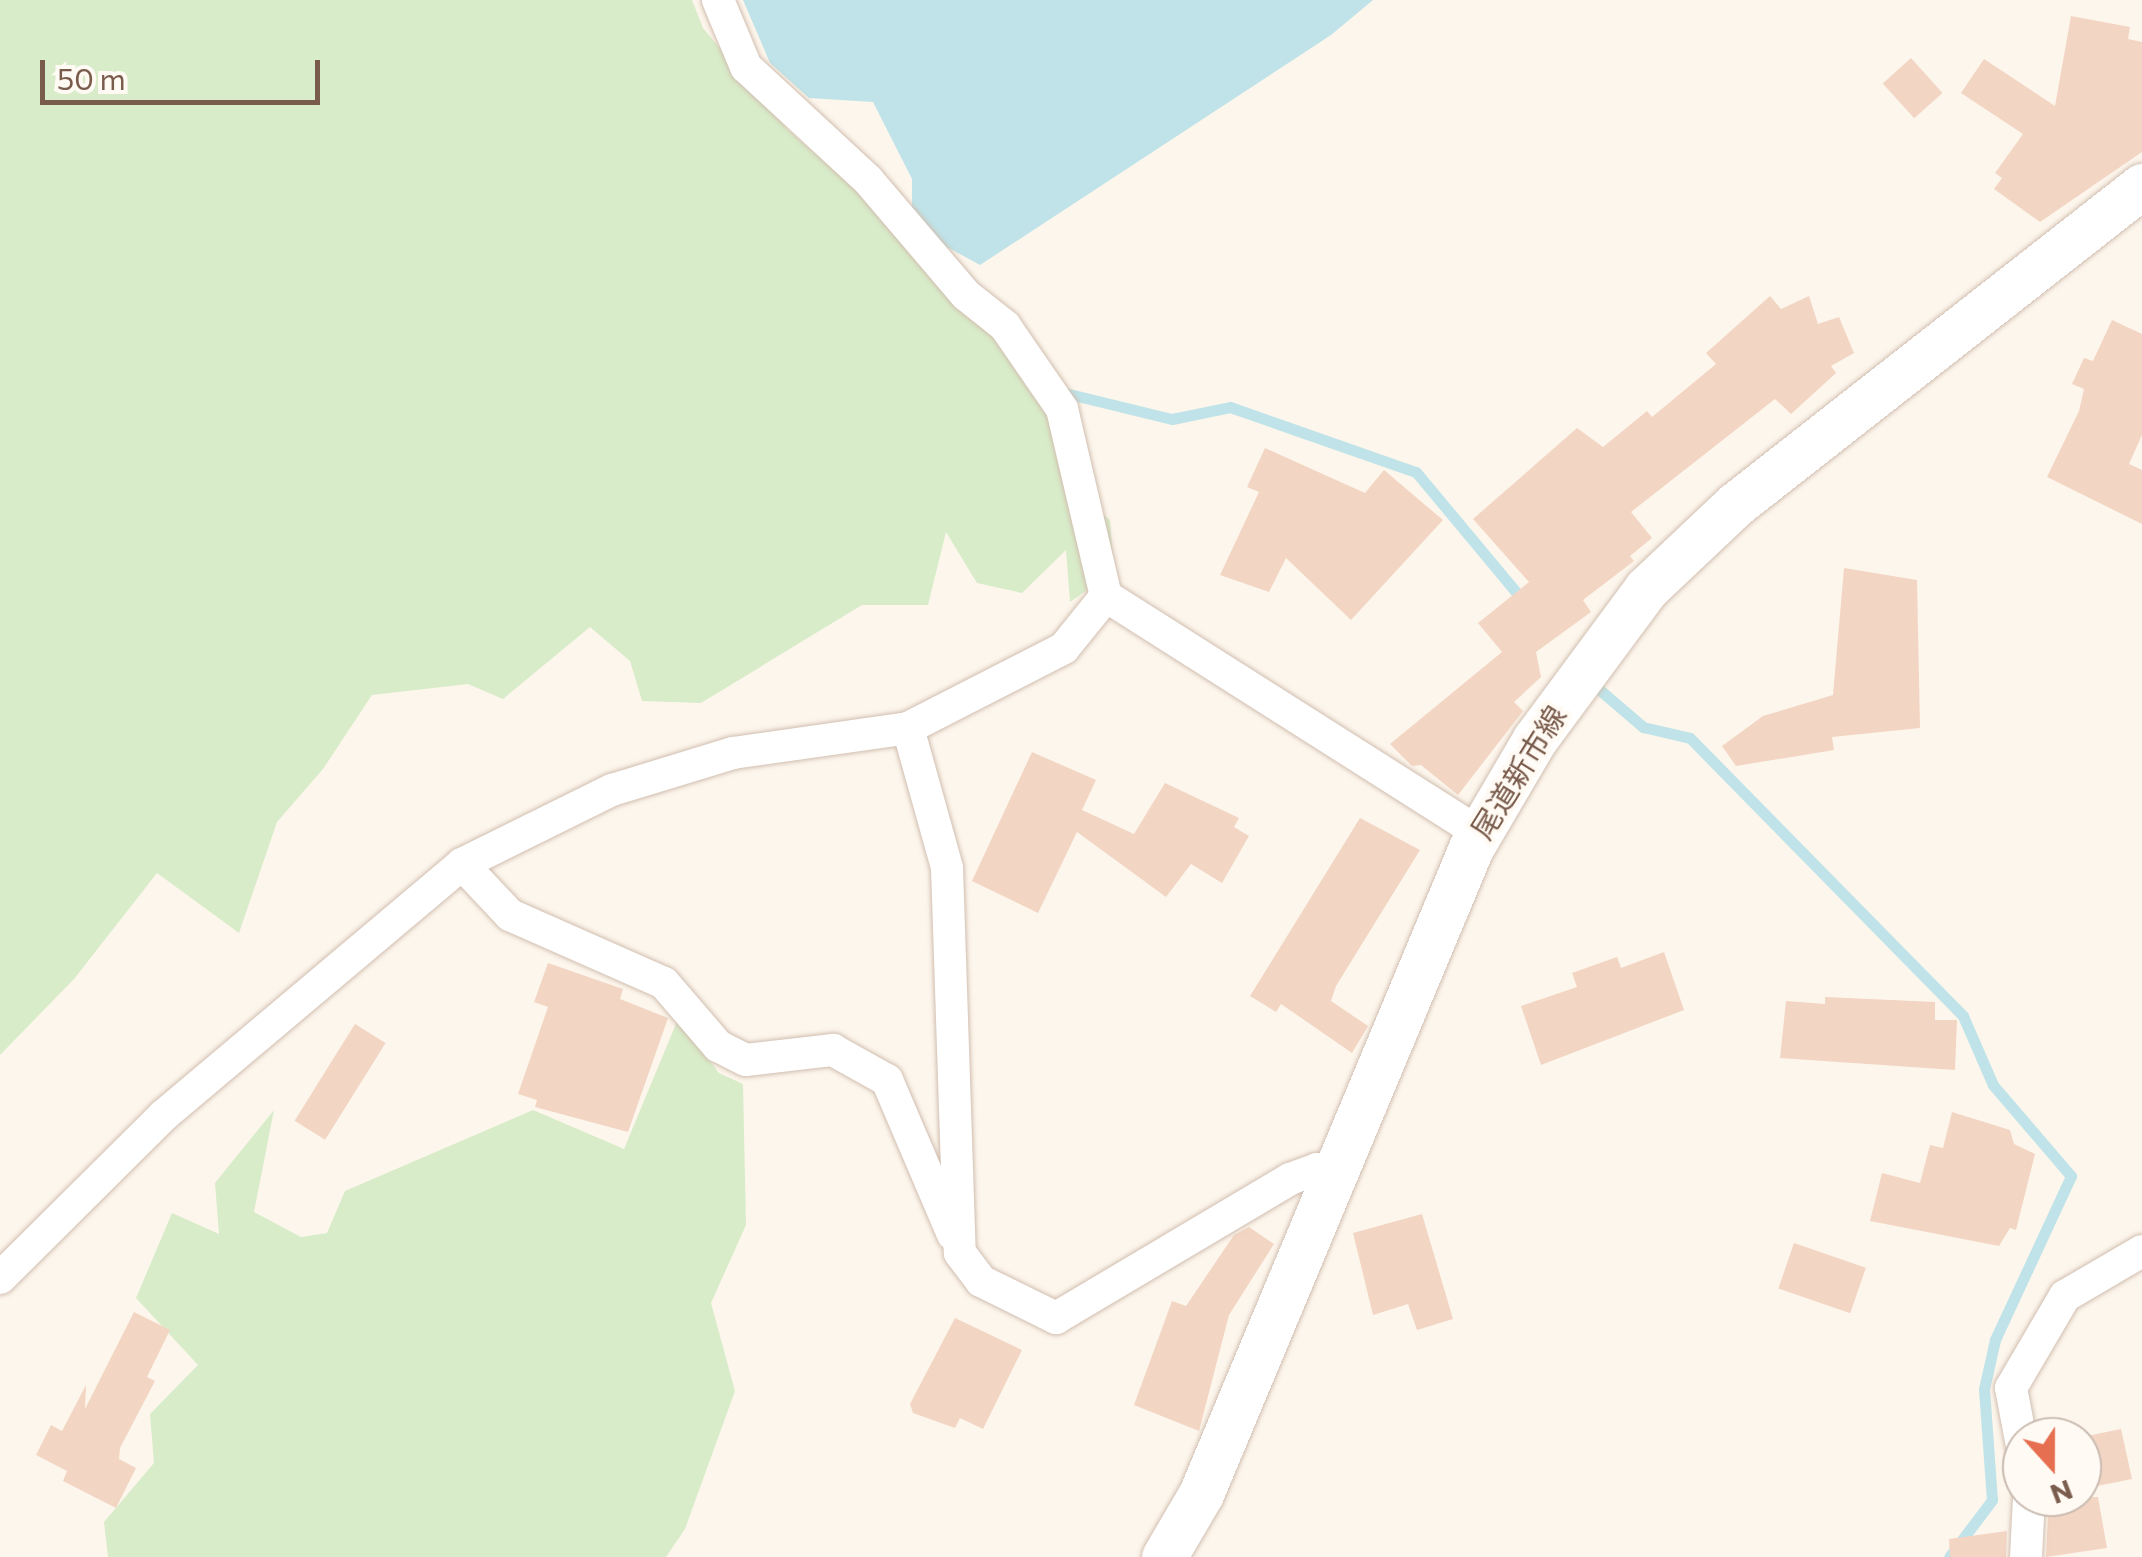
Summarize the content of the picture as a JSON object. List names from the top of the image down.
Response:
{
  "streets": {
    "main road": ["尾道新市線"]
  },
  "scale_bar": "50 m",
  "north": "bottom"
}
